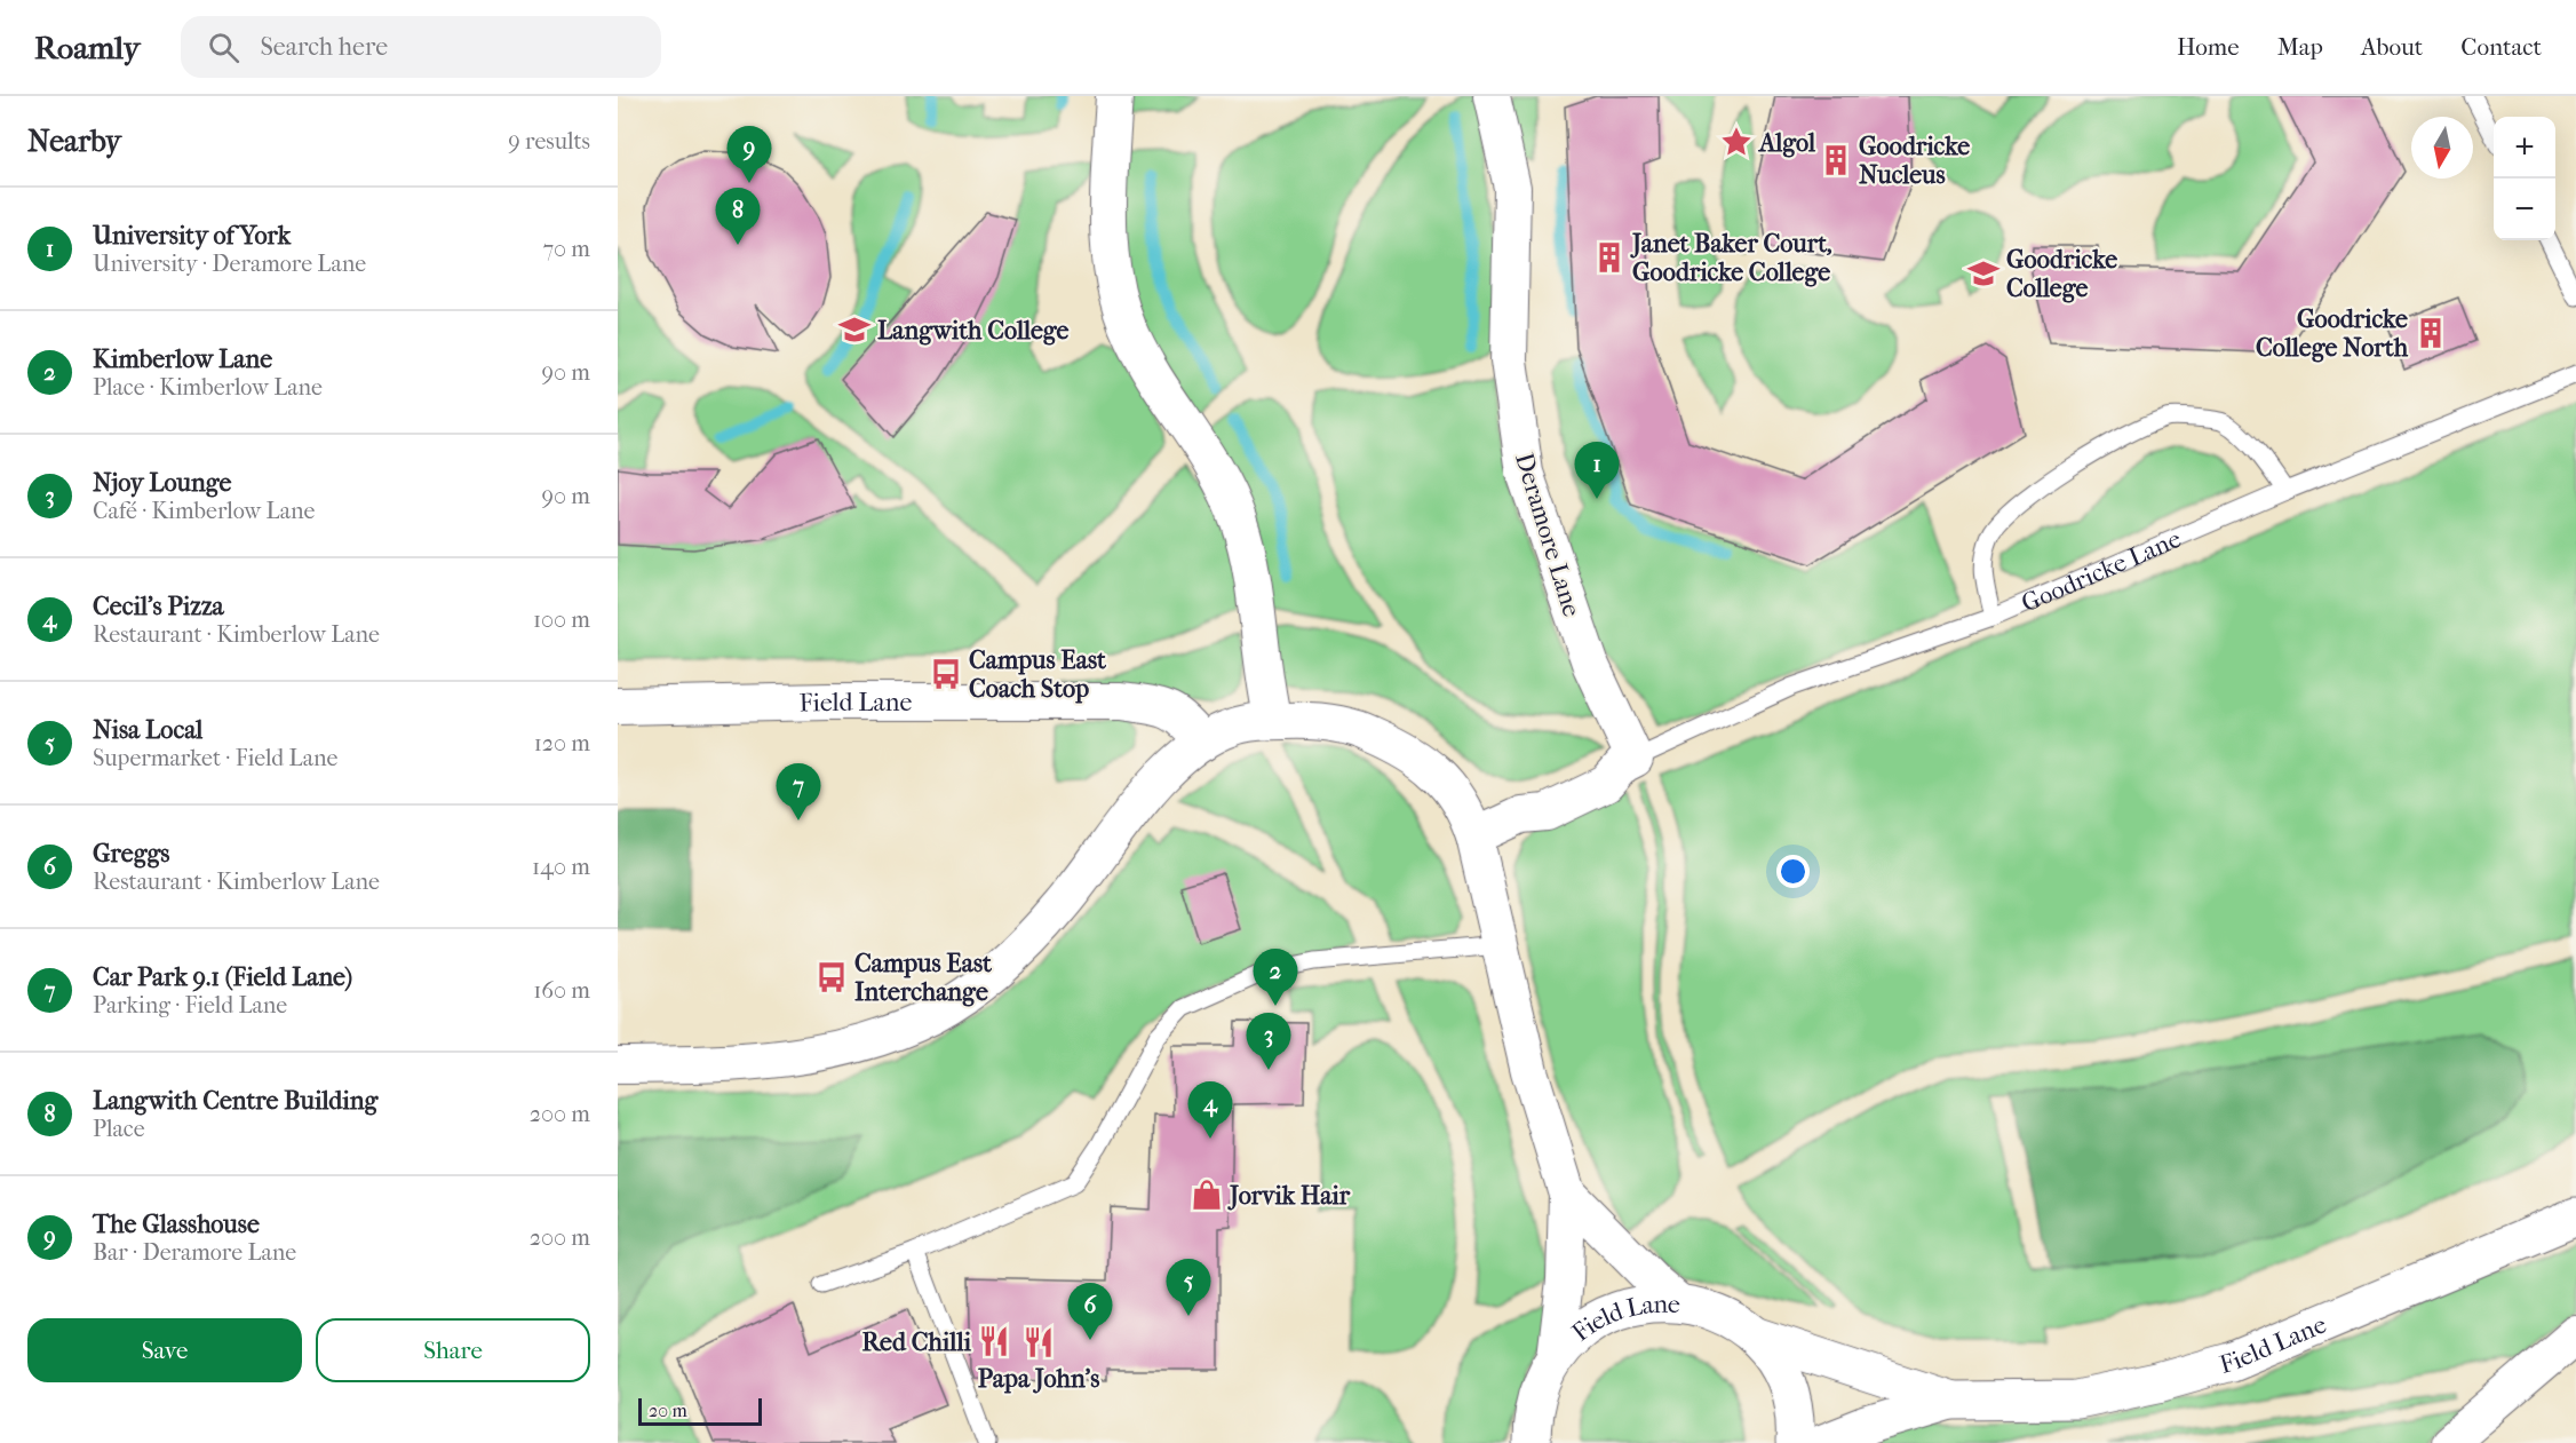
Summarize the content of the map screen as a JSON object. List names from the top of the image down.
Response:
{
  "streets": {
    "street": ["Deramore Lane", "Goodricke Lane", "Field Lane"]
  },
  "crossings": [
    ["Deramore Lane", "Goodricke Lane"]
  ],
  "places": {
    "place": ["Algol"],
    "building": ["Goodricke Nucleus", "Janet Baker Court, Goodricke College", "Goodricke College North"],
    "school or university": ["Goodricke College", "Langwith College"],
    "bus stop": ["Campus East Coach Stop", "Campus East Interchange"],
    "shop": ["Jorvik Hair"],
    "restaurant": ["Red Chilli", "Papa John's"]
  },
  "scale_bar": "20 m",
  "north": "bottom",
  "page": {
    "header": "Roamly",
    "search": "Search here",
    "nav": [
      "Home",
      "Map",
      "About",
      "Contact"
    ],
    "heading": ["Nearby", "9 results"],
    "map_buttons": ["+", "−"],
    "pins": [
      "9",
      "8",
      "1",
      "7",
      "2",
      "3",
      "4",
      "5",
      "6"
    ],
    "list": [
      {
        "mark": "1",
        "name": "University of York",
        "note": "University · Deramore Lane",
        "value": "70 m"
      },
      {
        "mark": "2",
        "name": "Kimberlow Lane",
        "note": "Place · Kimberlow Lane",
        "value": "90 m"
      },
      {
        "mark": "3",
        "name": "Njoy Lounge",
        "note": "Café · Kimberlow Lane",
        "value": "90 m"
      },
      {
        "mark": "4",
        "name": "Cecil's Pizza",
        "note": "Restaurant · Kimberlow Lane",
        "value": "100 m"
      },
      {
        "mark": "5",
        "name": "Nisa Local",
        "note": "Supermarket · Field Lane",
        "value": "120 m"
      },
      {
        "mark": "6",
        "name": "Greggs",
        "note": "Restaurant · Kimberlow Lane",
        "value": "140 m"
      },
      {
        "mark": "7",
        "name": "Car Park 9.1 (Field Lane)",
        "note": "Parking · Field Lane",
        "value": "160 m"
      },
      {
        "mark": "8",
        "name": "Langwith Centre Building",
        "note": "Place",
        "value": "200 m"
      },
      {
        "mark": "9",
        "name": "The Glasshouse",
        "note": "Bar · Deramore Lane",
        "value": "200 m"
      }
    ],
    "buttons": ["Save", "Share"],
    "scale": "20 m"
  }
}
